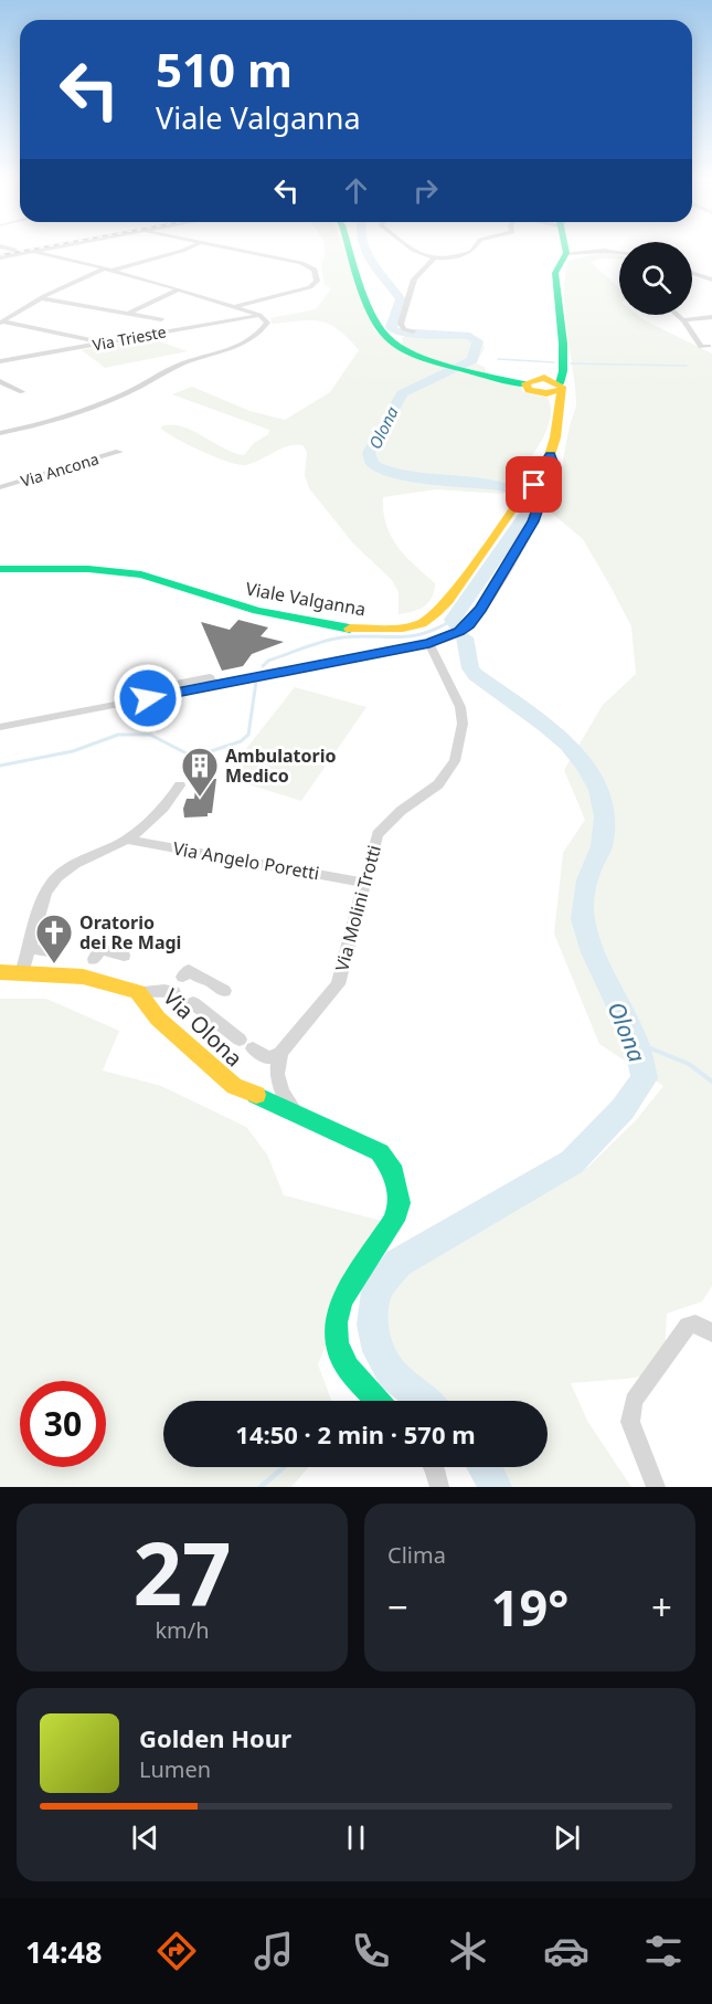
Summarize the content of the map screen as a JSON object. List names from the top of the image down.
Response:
{
  "streets": {
    "main road": ["Viale Valganna", "Via Olona"],
    "street": [
      "Via Trieste",
      "Via Ancona",
      "Via Angelo Poretti",
      "Via Molini Trotti"
    ]
  },
  "crossings": [
    ["Via Angelo Poretti", "Via Molini Trotti"]
  ],
  "water": ["Olona"],
  "places": {
    "building": ["Ambulatorio Medico"],
    "church": ["Oratorio dei Re Magi"]
  },
  "page": {
    "turn": ["510 m", "Viale Valganna"],
    "limit": "30",
    "trip": "14:50 · 2 min · 570 m",
    "tile": [
      ["27", "km/h"],
      "Clima"
    ],
    "heat": ["−", "19°", "+"],
    "song": ["Golden Hour", "Lumen"],
    "tabs": "14:48"
  }
}
